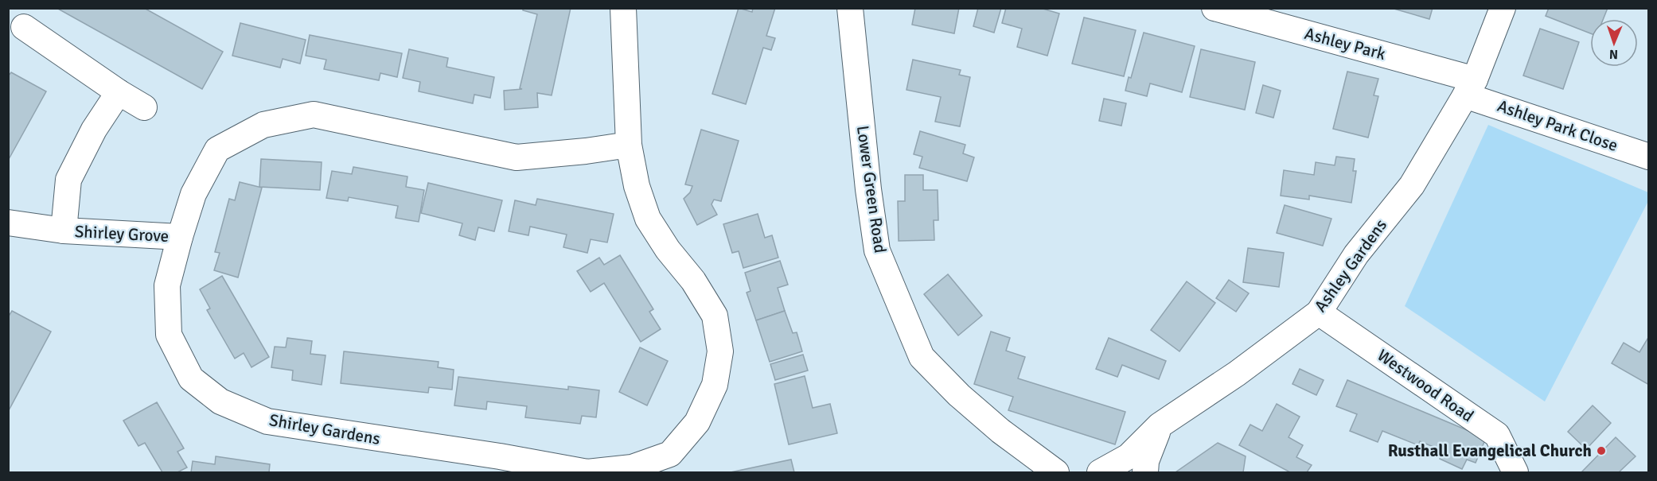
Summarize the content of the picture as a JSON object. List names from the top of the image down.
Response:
{
  "streets": {
    "street": [
      "Ashley Park",
      "Ashley Park Close",
      "Lower Green Road",
      "Shirley Grove",
      "Ashley Gardens",
      "Westwood Road",
      "Shirley Gardens"
    ]
  },
  "crossings": [
    ["Ashley Park", "Ashley Park Close"],
    ["Ashley Park", "Ashley Gardens"],
    ["Ashley Park Close", "Ashley Gardens"],
    ["Shirley Grove", "Shirley Gardens"],
    ["Ashley Gardens", "Westwood Road"]
  ],
  "places": ["Rusthall Evangelical Church"],
  "north": "bottom"
}
